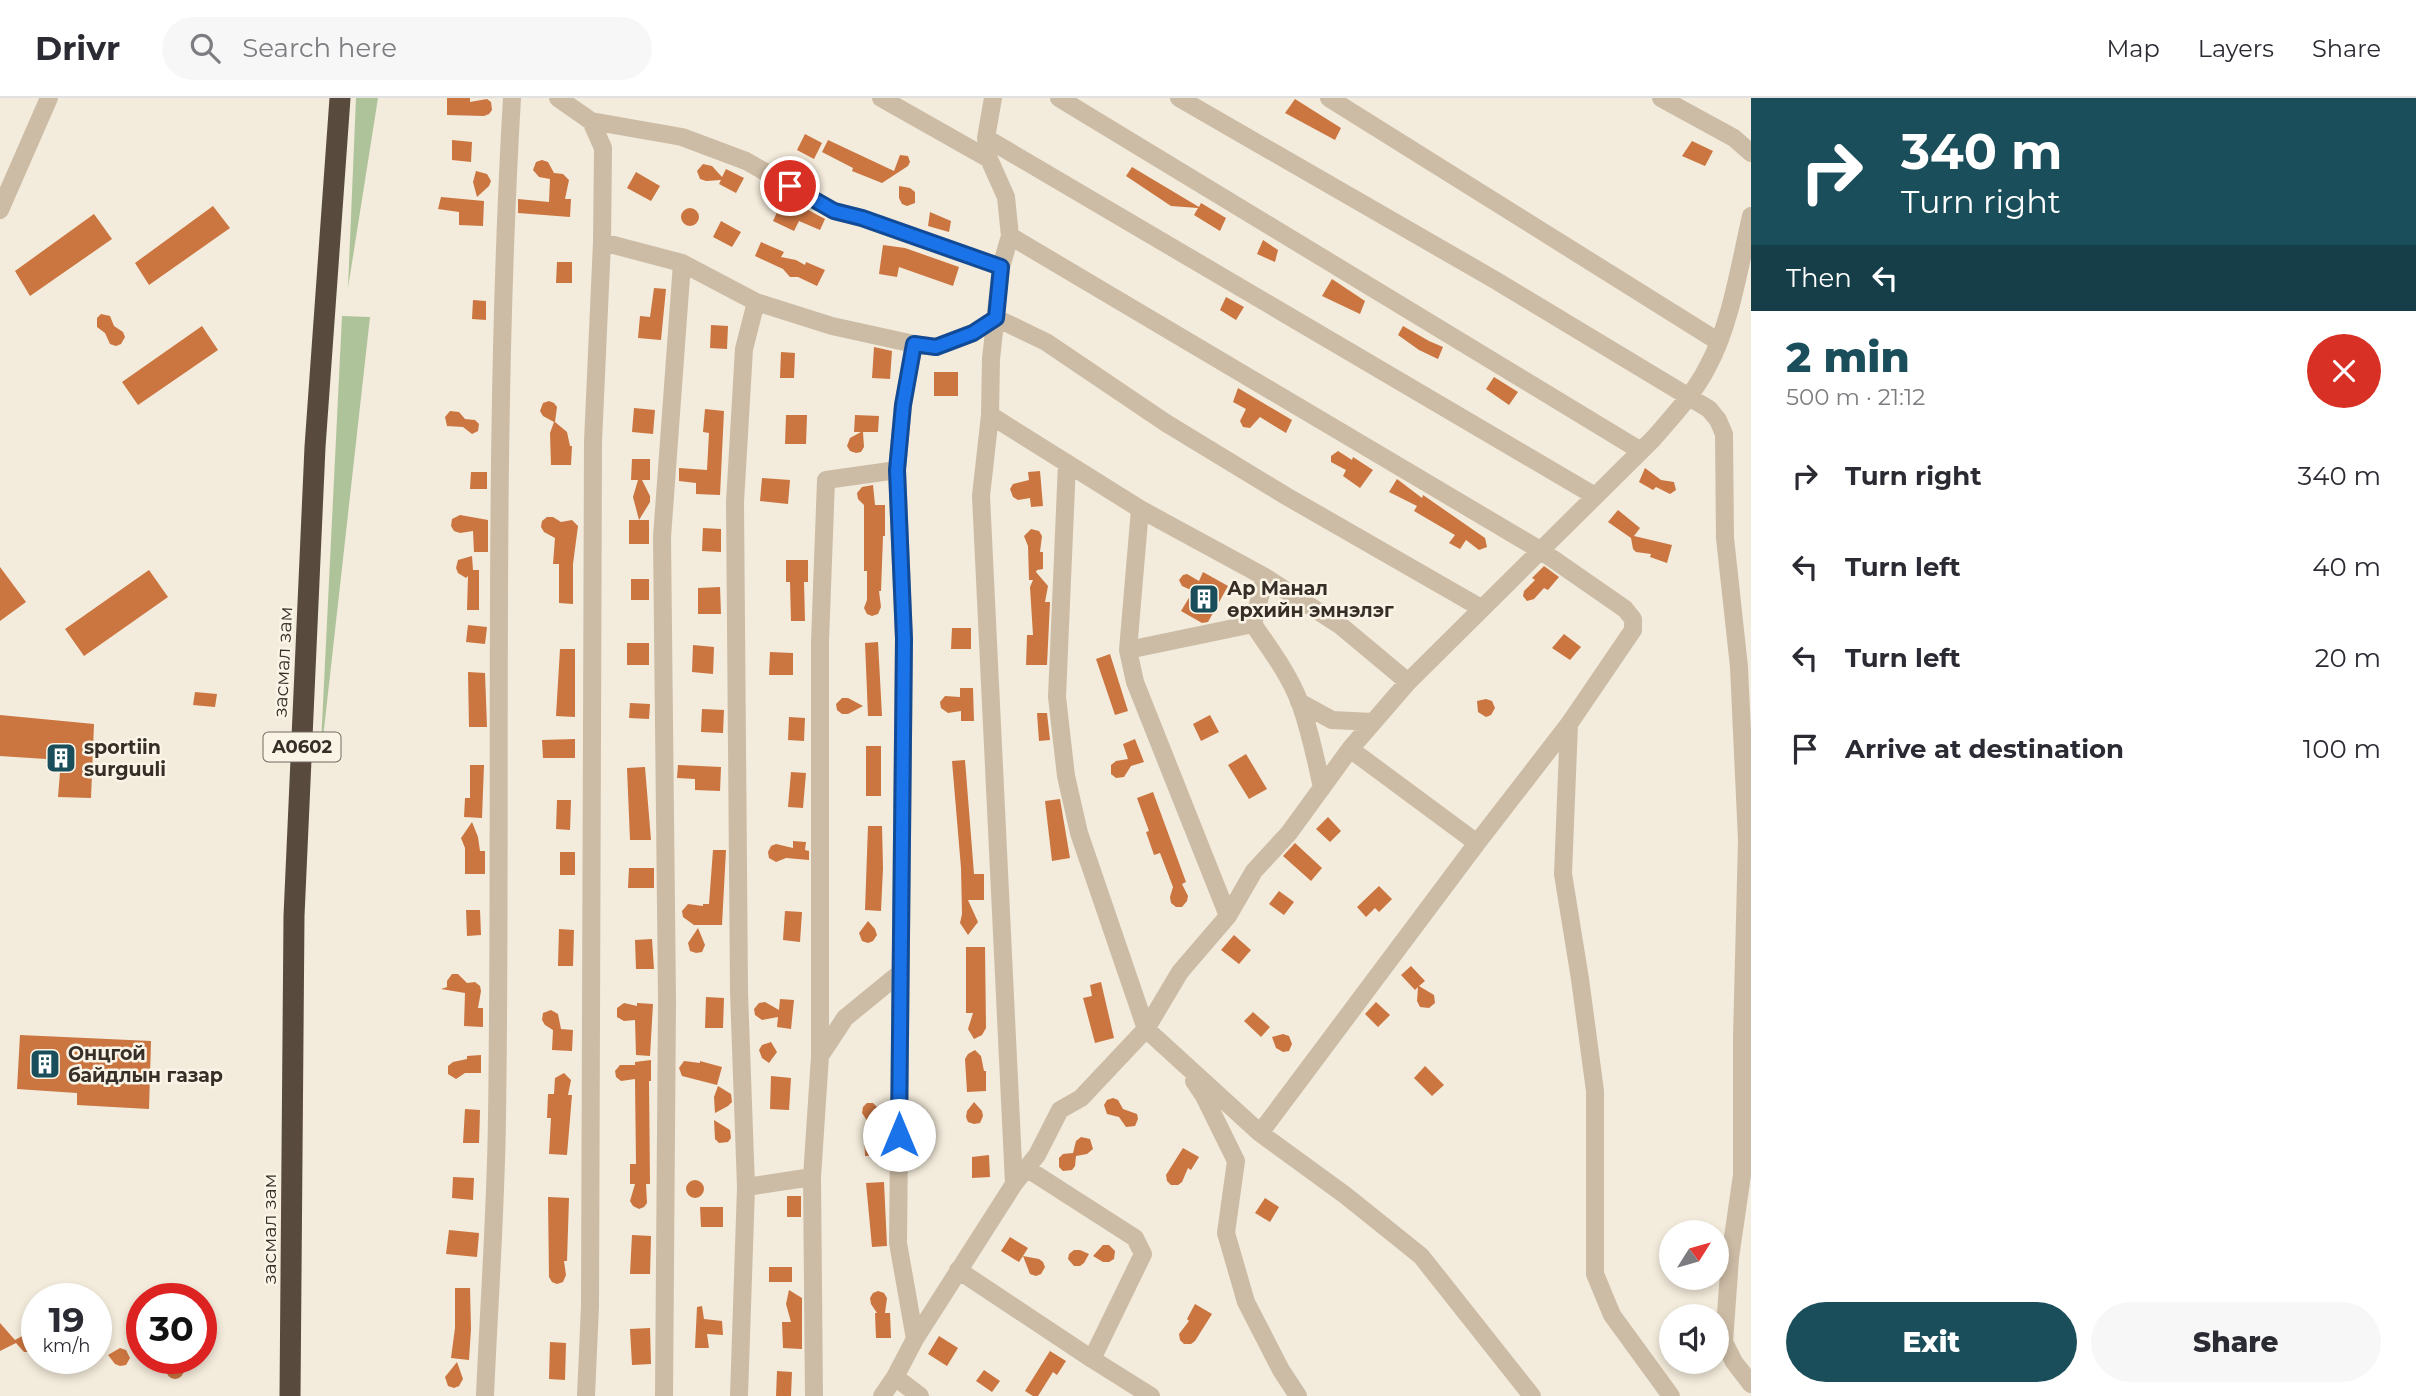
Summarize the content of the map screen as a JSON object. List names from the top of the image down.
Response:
{
  "streets": {
    "highway": ["засмал зам", "A0602"]
  },
  "places": {
    "building": ["Ар Манал өрхийн эмнэлэг", "sportiin surguuli", "Онцгой байдлын газар"]
  },
  "north": "top right",
  "page": {
    "header": "Drivr",
    "search": "Search here",
    "nav": ["Map", "Layers", "Share"],
    "turn": ["340 m", "Turn right"],
    "then": "Then",
    "heading": ["2 min", "500 m · 21:12"],
    "list": [
      {
        "name": "Turn right",
        "value": "340 m"
      },
      {
        "name": "Turn left",
        "value": "40 m"
      },
      {
        "name": "Turn left",
        "value": "20 m"
      },
      {
        "name": "Arrive at destination",
        "value": "100 m"
      }
    ],
    "speed": "19 km/h",
    "limit": "30",
    "buttons": ["Exit", "Share"]
  }
}
